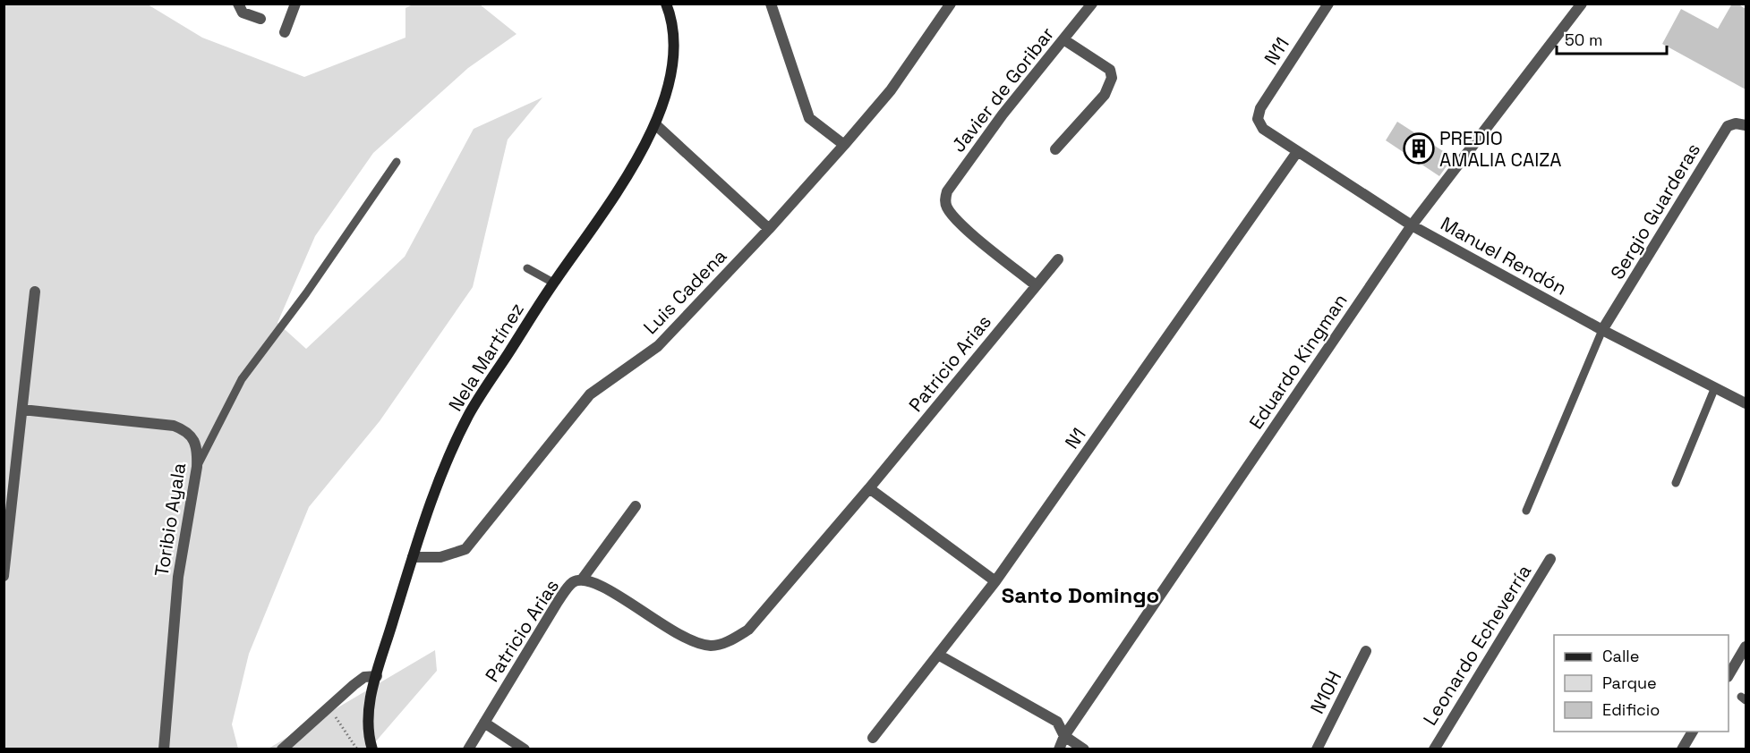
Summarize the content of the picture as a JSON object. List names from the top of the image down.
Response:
{
  "streets": {
    "main road": ["Nela Martínez"],
    "street": [
      "N11",
      "Javier de Goribar",
      "Sergio Guarderas",
      "Manuel Rendón",
      "Luis Cadena",
      "Eduardo Kingman",
      "Patricio Arias",
      "N1",
      "Toribio Ayala",
      "Leonardo Echeverría",
      "N10H"
    ]
  },
  "crossings": [
    ["N11", "Manuel Rendón"],
    ["Javier de Goribar", "Patricio Arias"],
    ["Sergio Guarderas", "Manuel Rendón"],
    ["Manuel Rendón", "Eduardo Kingman"],
    ["Manuel Rendón", "N1"],
    ["Luis Cadena", "Nela Martínez"]
  ],
  "districts": ["Santo Domingo"],
  "places": {
    "building": ["PREDIO AMALIA CAIZA"]
  },
  "legend": ["Calle", "Parque", "Edificio"],
  "scale_bar": "50 m"
}
